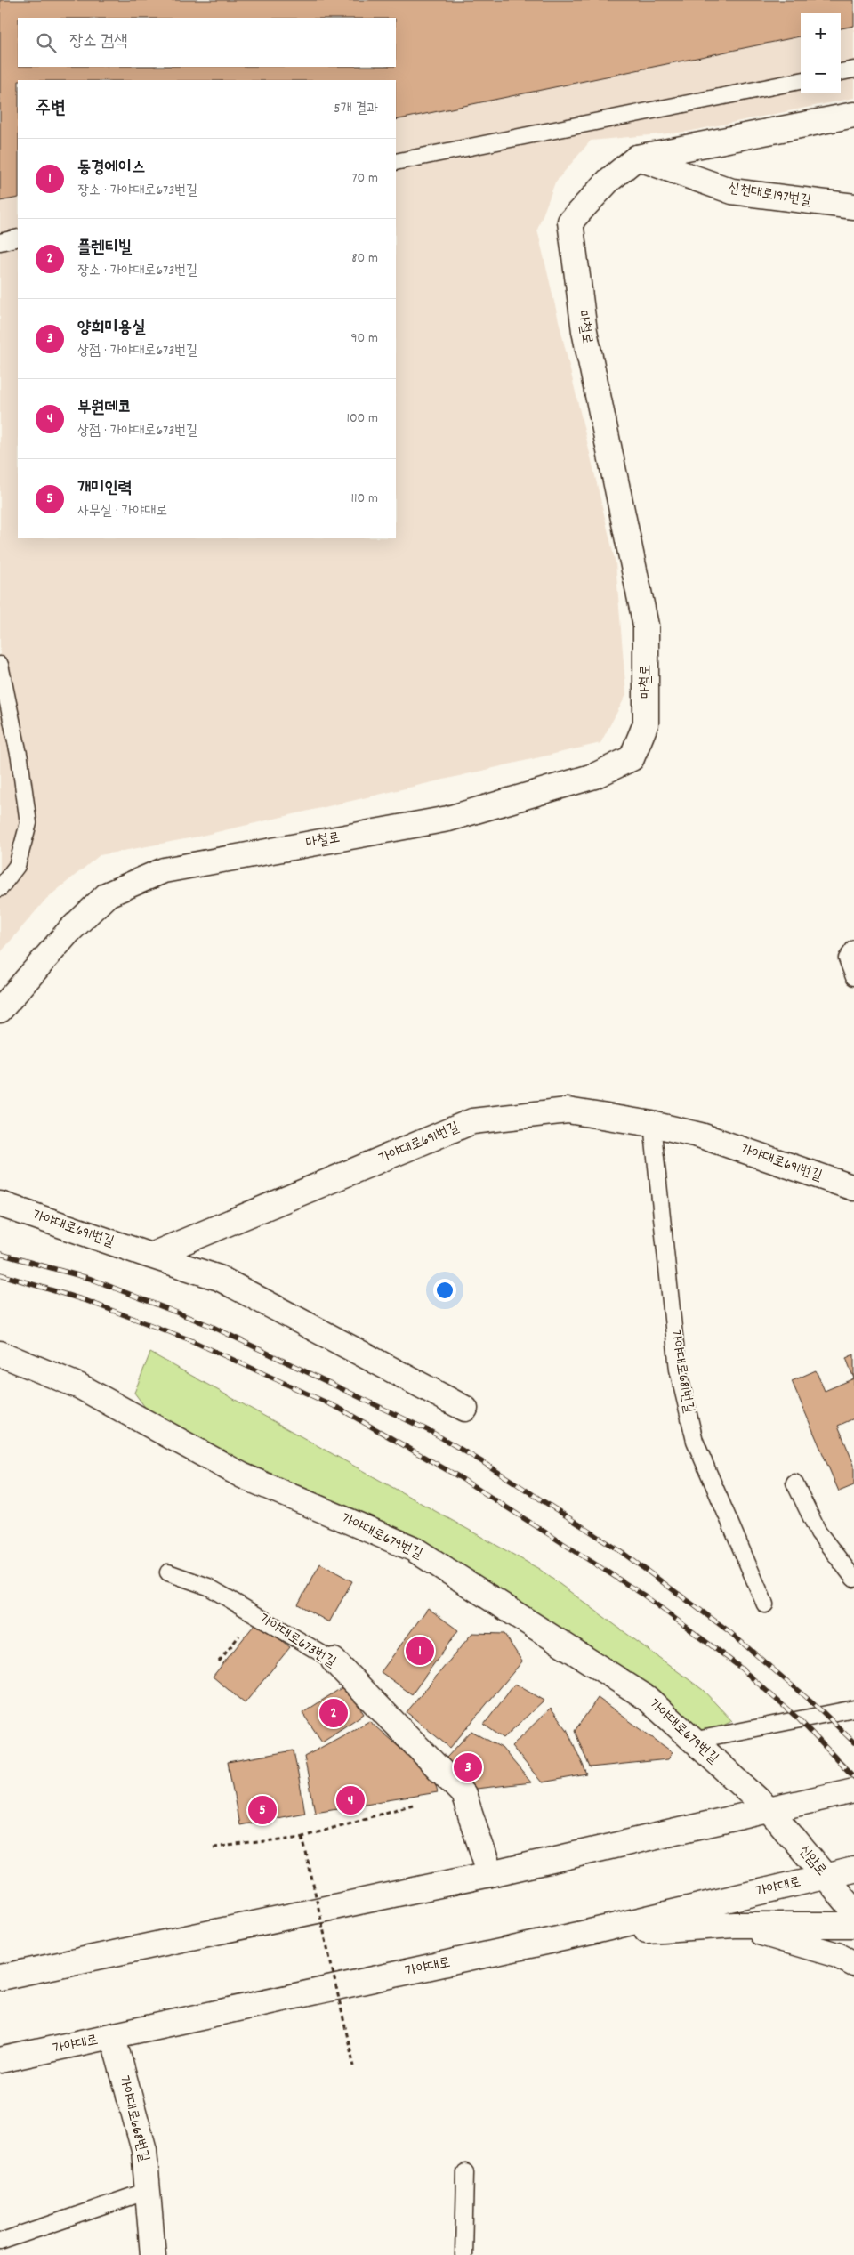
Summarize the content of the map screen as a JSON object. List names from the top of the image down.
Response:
{
  "streets": {
    "main road": [
      "신천대로197번길",
      "마철로",
      "가야대로691번길",
      "가야대로679번길",
      "가야대로673번길",
      "신암로",
      "가야대로",
      "가야대로668번길"
    ],
    "lane": ["가야대로681번길"]
  },
  "crossings": [
    ["신천대로197번길", "마철로"],
    ["가야대로691번길", "가야대로681번길"],
    ["가야대로679번길", "신암로"],
    ["신암로", "가야대로"],
    ["가야대로", "가야대로668번길"]
  ],
  "page": {
    "map_buttons": ["+", "−"],
    "search": "장소 검색",
    "heading": ["주변", "5개 결과"],
    "list": [
      {
        "mark": "1",
        "name": "동경에이스",
        "note": "장소 · 가야대로673번길",
        "value": "70 m"
      },
      {
        "mark": "2",
        "name": "플렌티빌",
        "note": "장소 · 가야대로673번길",
        "value": "80 m"
      },
      {
        "mark": "3",
        "name": "양희미용실",
        "note": "상점 · 가야대로673번길",
        "value": "90 m"
      },
      {
        "mark": "4",
        "name": "부원데코",
        "note": "상점 · 가야대로673번길",
        "value": "100 m"
      },
      {
        "mark": "5",
        "name": "개미인력",
        "note": "사무실 · 가야대로",
        "value": "110 m"
      }
    ],
    "pins": [
      "1",
      "2",
      "3",
      "4",
      "5"
    ]
  }
}
